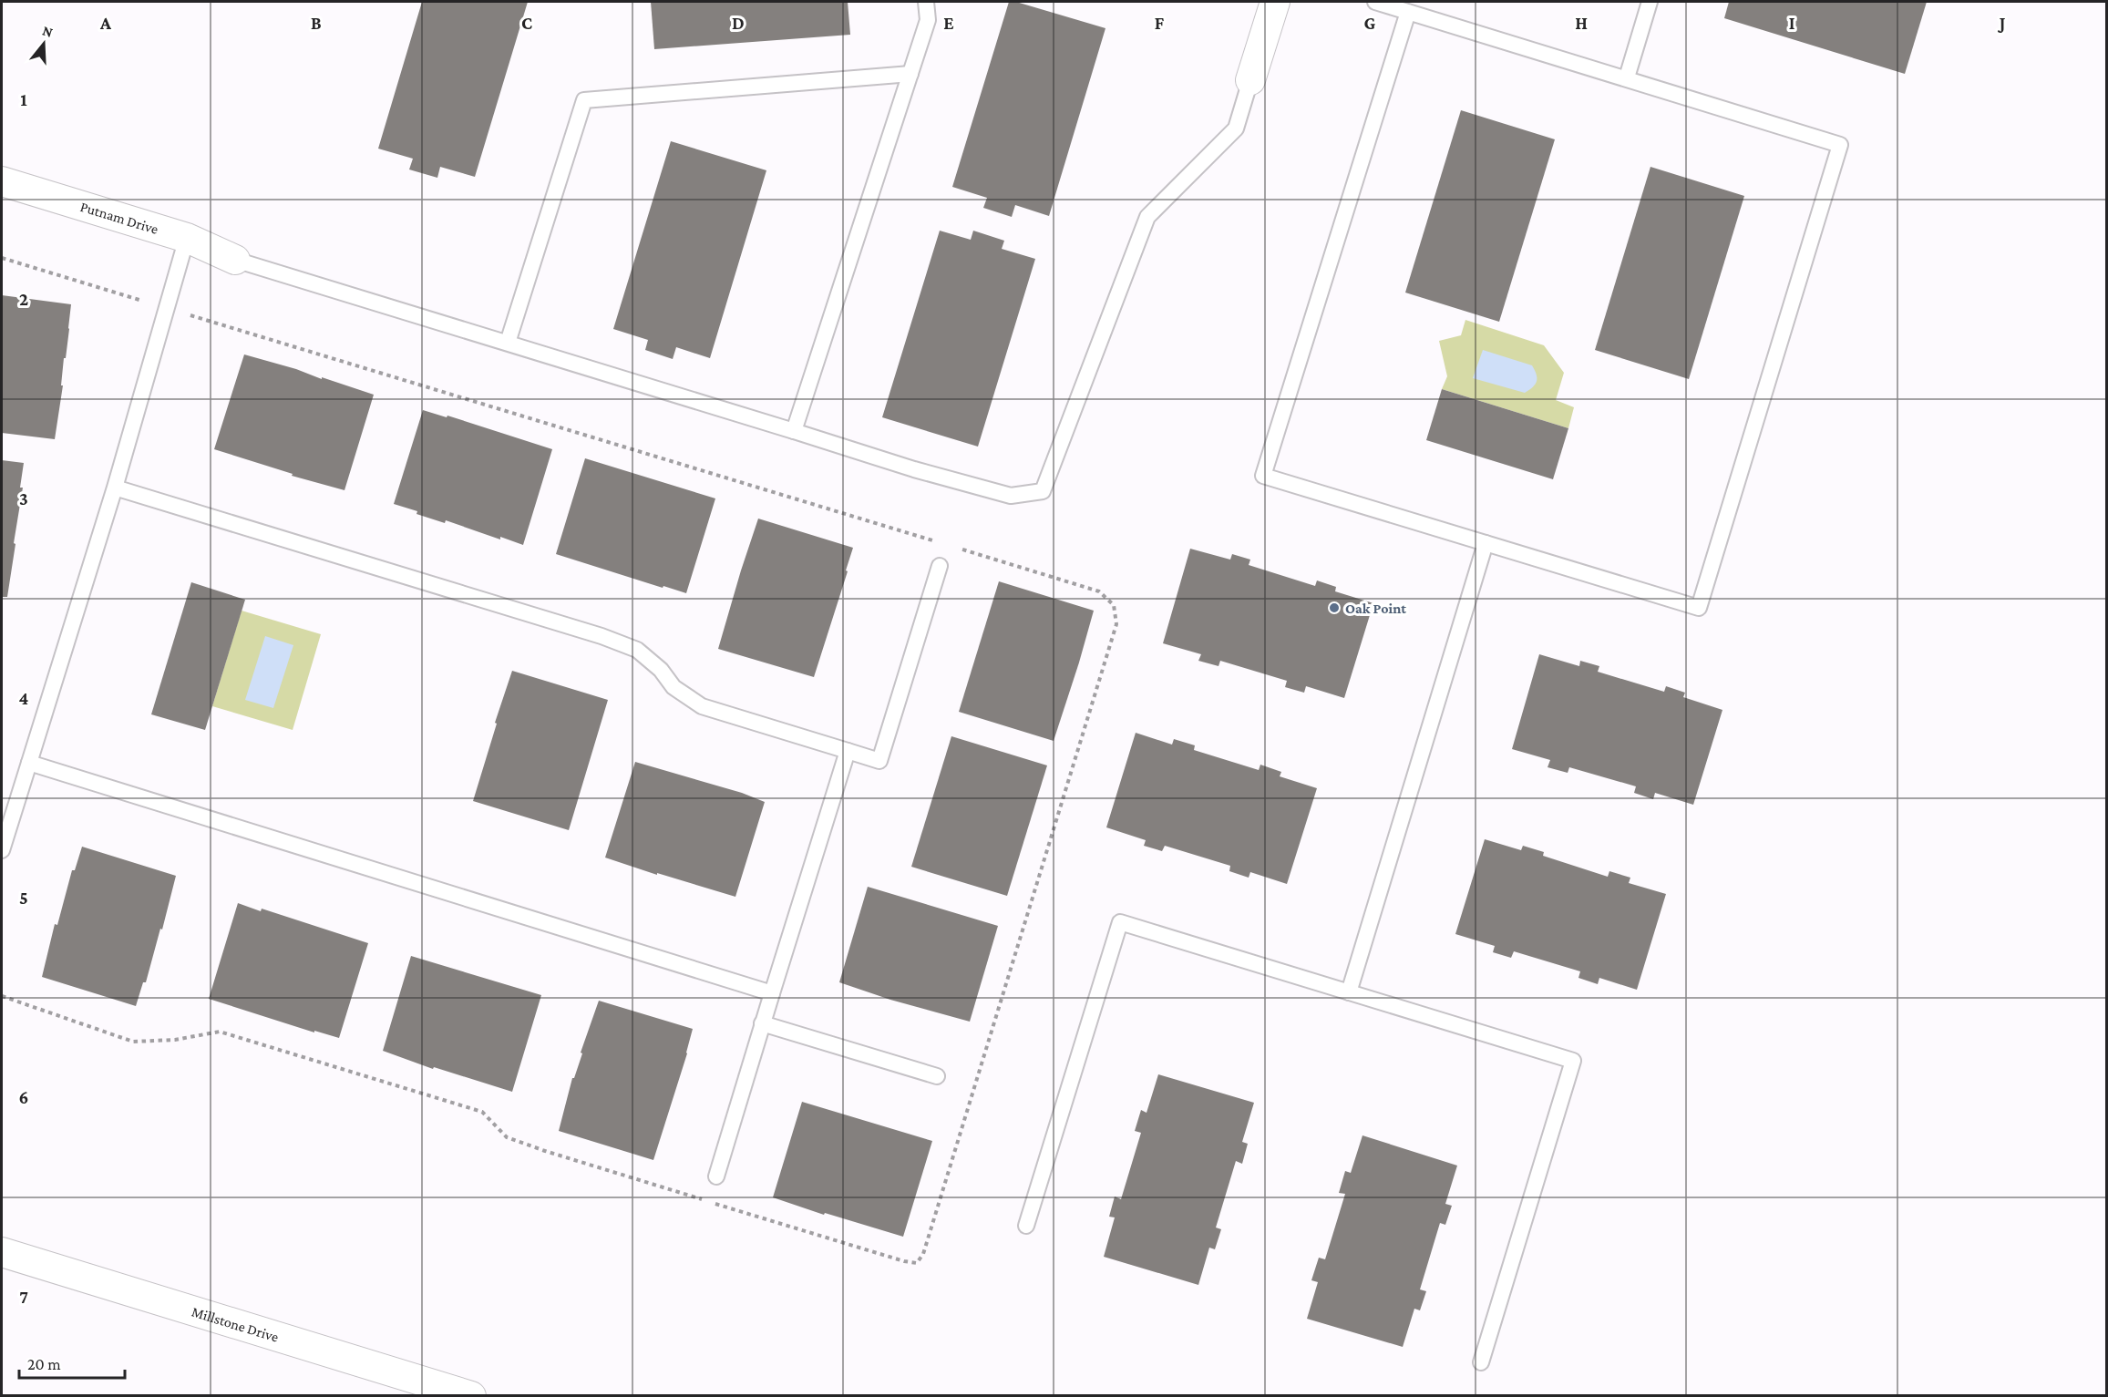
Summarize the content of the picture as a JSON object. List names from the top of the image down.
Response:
{
  "streets": {
    "street": ["Putnam Drive", "Millstone Drive"]
  },
  "places": ["Oak Point"],
  "scale_bar": "20 m",
  "north": "top",
  "grid": {
    "columns": [
      "A",
      "B",
      "C",
      "D",
      "E",
      "F",
      "G",
      "H",
      "I",
      "J"
    ],
    "rows": [
      "1",
      "2",
      "3",
      "4",
      "5",
      "6",
      "7"
    ]
  }
}
